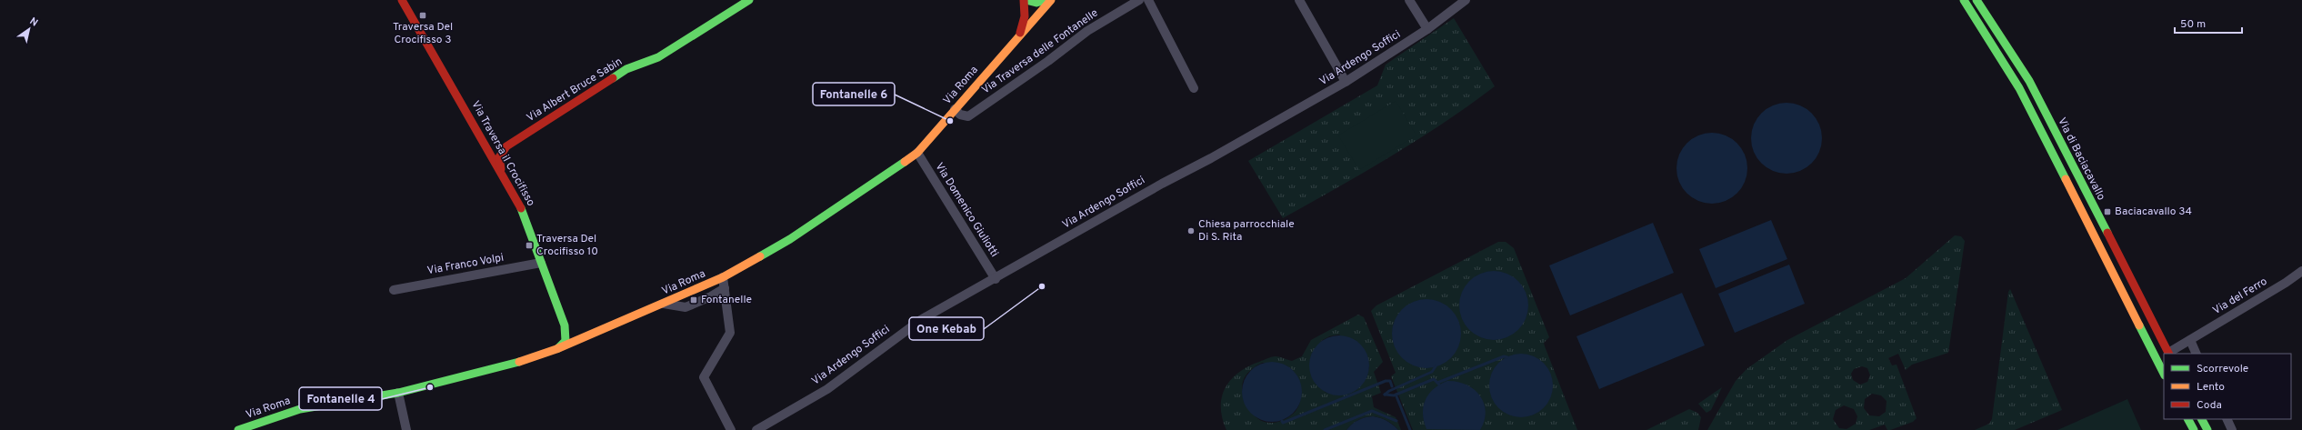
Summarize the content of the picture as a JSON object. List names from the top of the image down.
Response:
{
  "streets": {
    "main road": [
      "Via Roma",
      "Via Albert Bruce Sabin",
      "Via Traversa il Crocifisso",
      "Via di Baciacavallo"
    ],
    "street": [
      "Via Traversa delle Fontanelle",
      "Via Ardengo Soffici",
      "Via Domenico Giuliotti",
      "Via Franco Volpi",
      "Via del Ferro"
    ]
  },
  "crossings": [
    ["Via Traversa delle Fontanelle", "Via Roma"],
    ["Via Ardengo Soffici", "Via Domenico Giuliotti"],
    ["Via Roma", "Via Traversa il Crocifisso"],
    ["Via Roma", "Via Domenico Giuliotti"],
    ["Via Traversa il Crocifisso", "Via Franco Volpi"],
    ["Via di Baciacavallo", "Via del Ferro"]
  ],
  "places": {
    "transit": [
      "Traversa Del Crocifisso 3",
      "Baciacavallo 34",
      "Traversa Del Crocifisso 10",
      "Fontanelle"
    ],
    "other": [
      "Fontanelle 6",
      "Chiesa parrocchiale Di S. Rita",
      "One Kebab",
      "Fontanelle 4"
    ]
  },
  "legend": ["Scorrevole", "Lento", "Coda"],
  "scale_bar": "50 m",
  "north": "top right"
}
